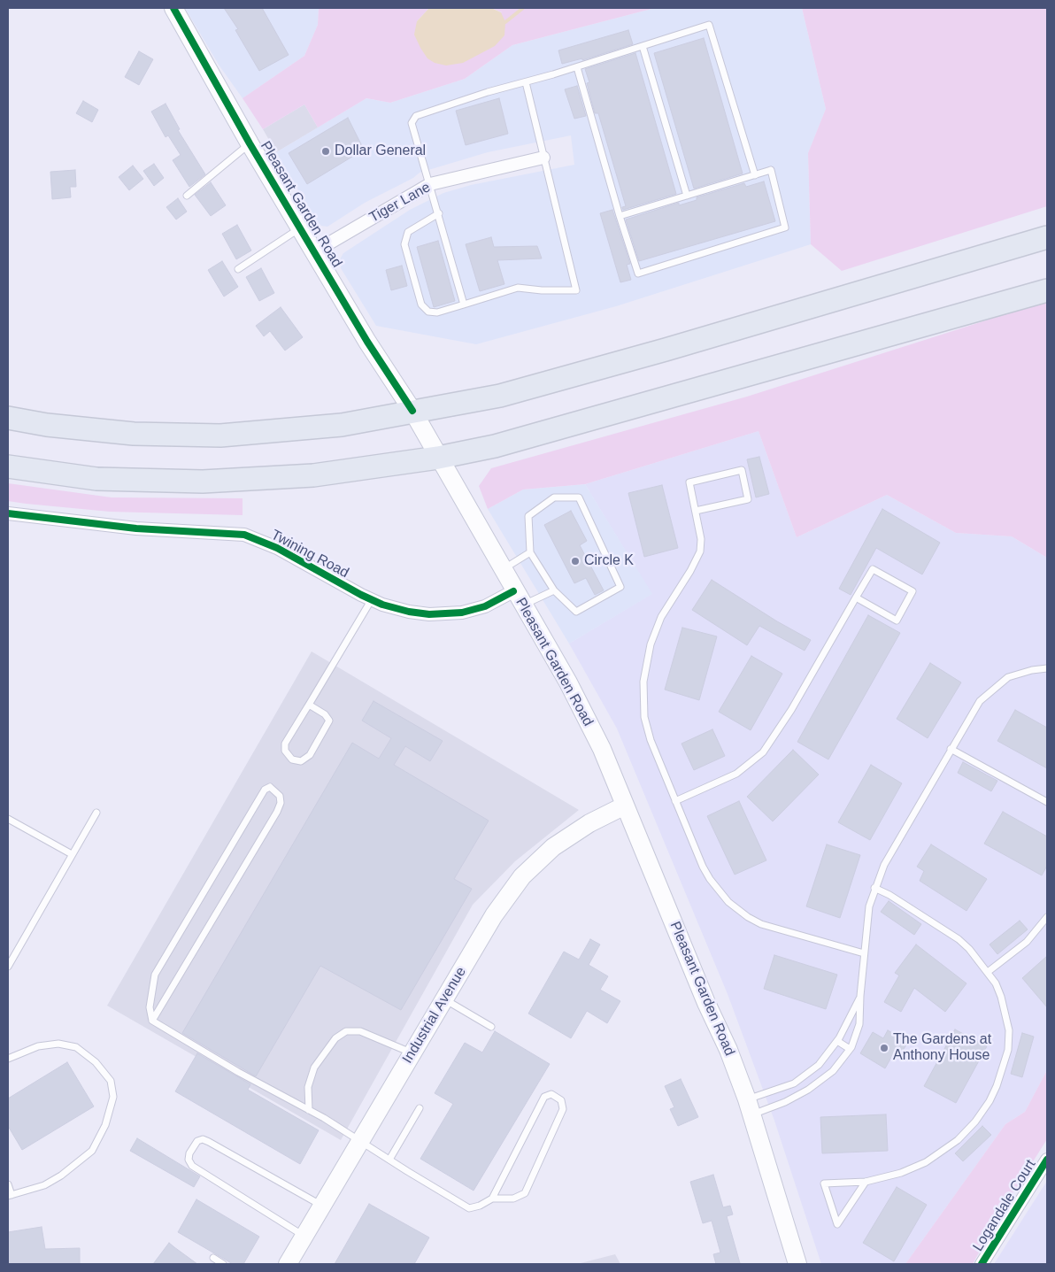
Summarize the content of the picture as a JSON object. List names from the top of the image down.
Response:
{
  "streets": {
    "main road": ["Pleasant Garden Road", "Industrial Avenue"],
    "street": ["Tiger Lane", "Twining Road", "Logandale Court"]
  },
  "crossings": [
    ["Tiger Lane", "Pleasant Garden Road"],
    ["Pleasant Garden Road", "Twining Road"],
    ["Pleasant Garden Road", "Industrial Avenue"]
  ],
  "places": ["Dollar General", "Circle K", "The Gardens at Anthony House"]
}
